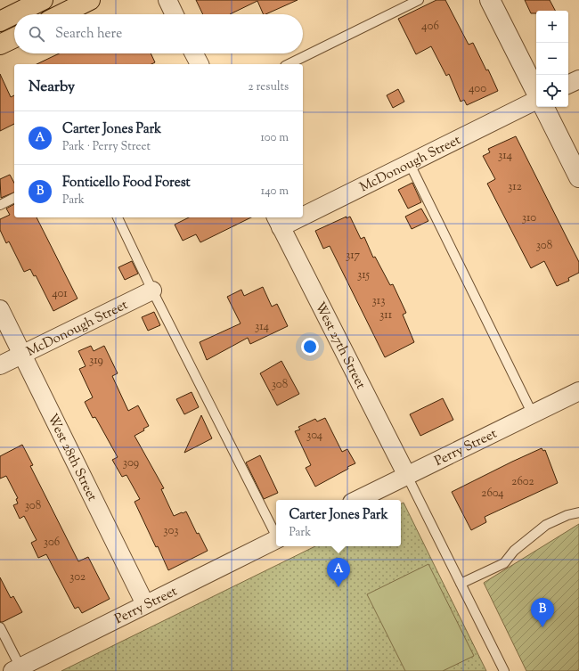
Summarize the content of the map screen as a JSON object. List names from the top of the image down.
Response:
{
  "streets": {
    "street": [
      "McDonough Street",
      "West 27th Street",
      "Perry Street",
      "West 28th Street"
    ]
  },
  "crossings": [
    ["McDonough Street", "West 27th Street"],
    ["McDonough Street", "West 28th Street"],
    ["West 27th Street", "Perry Street"],
    ["Perry Street", "West 28th Street"]
  ],
  "house_numbers": [
    "406",
    "400",
    "314",
    "312",
    "310",
    "308",
    "317",
    "315",
    "401",
    "313",
    "311",
    "314",
    "319",
    "308",
    "304",
    "309",
    "2602",
    "2604",
    "308",
    "303",
    "306",
    "302"
  ],
  "page": {
    "map_buttons": ["+", "−"],
    "search": "Search here",
    "heading": ["Nearby", "2 results"],
    "list": [
      {
        "mark": "A",
        "name": "Carter Jones Park",
        "note": "Park · Perry Street",
        "value": "100 m"
      },
      {
        "mark": "B",
        "name": "Fonticello Food Forest",
        "note": "Park",
        "value": "140 m"
      }
    ],
    "popup": ["Carter Jones Park", "Park"],
    "pins": ["A", "B"]
  }
}
